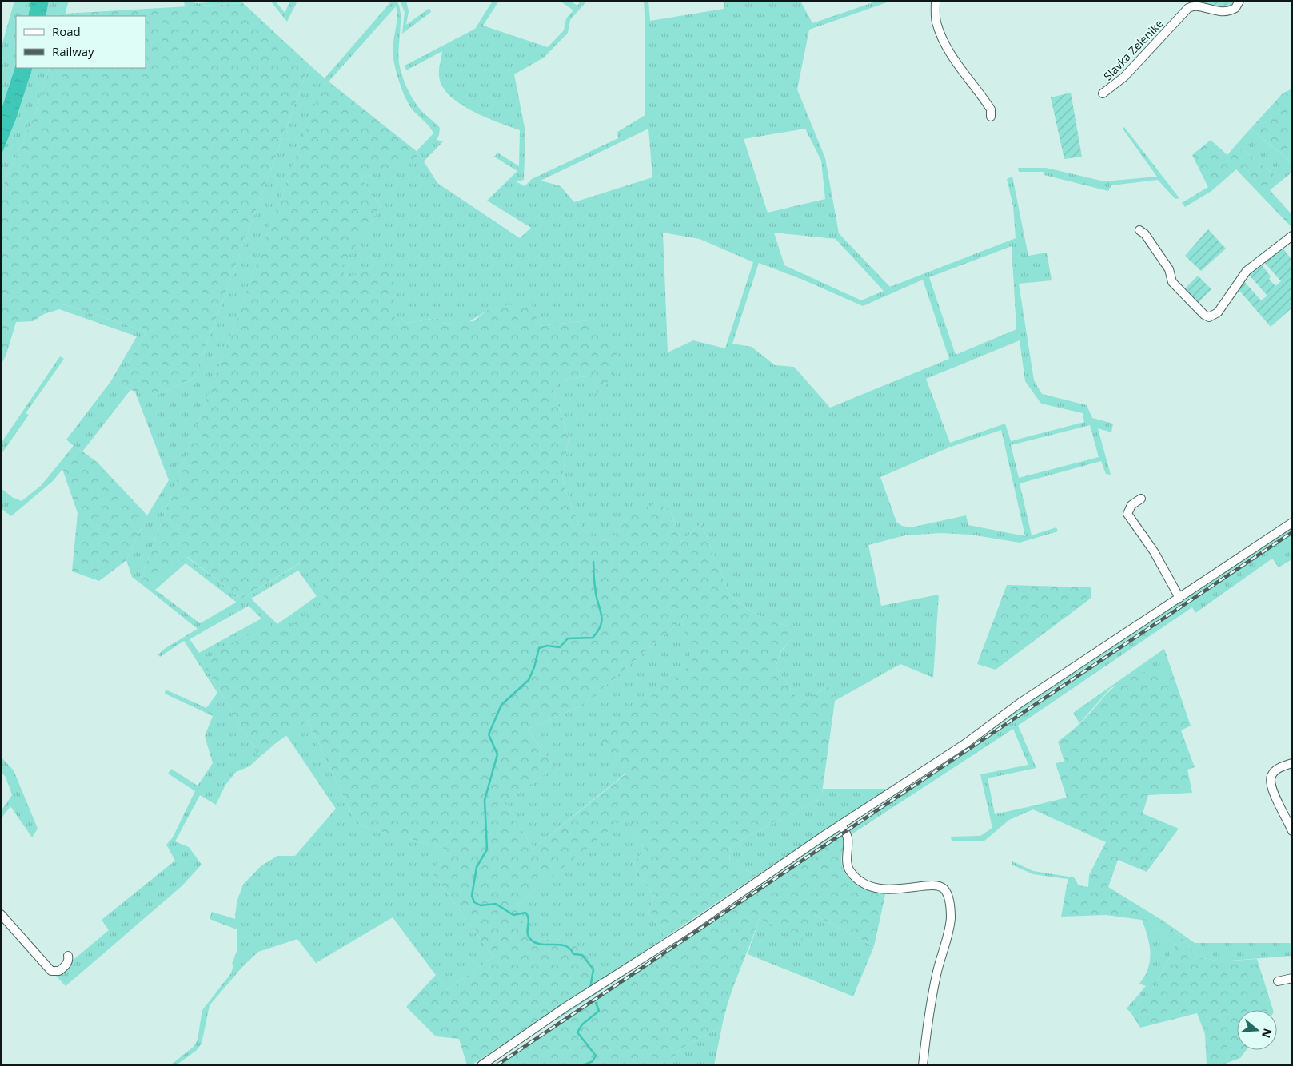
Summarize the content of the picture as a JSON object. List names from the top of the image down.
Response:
{
  "streets": {
    "street": ["Slavka Zelenike"]
  },
  "legend": ["Road", "Railway"],
  "north": "right"
}
